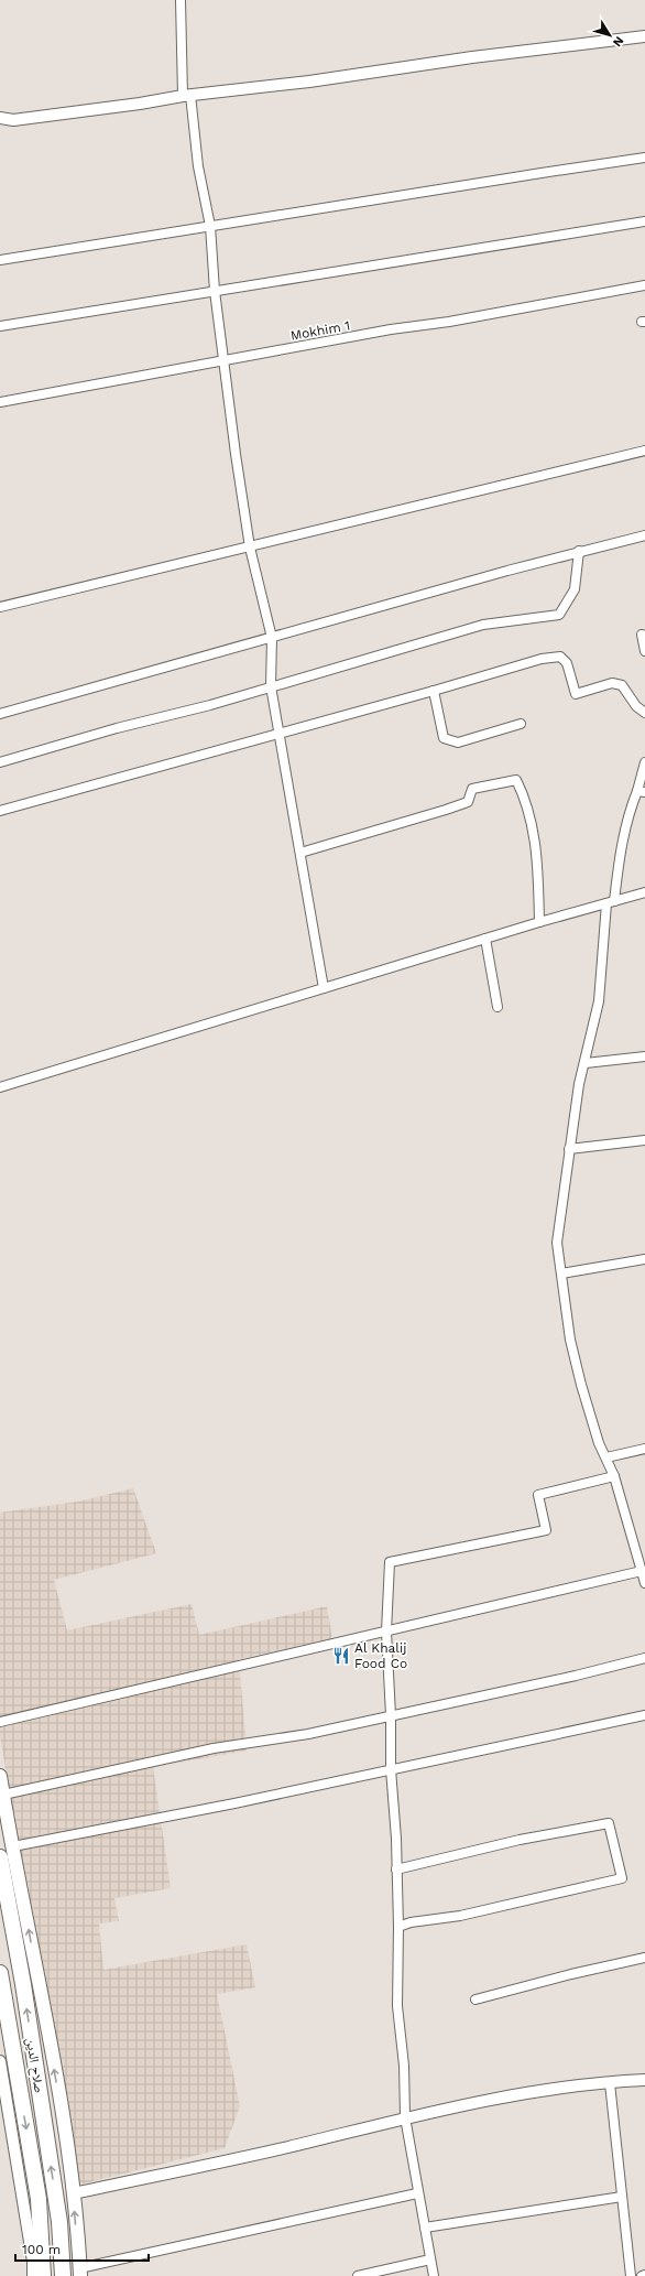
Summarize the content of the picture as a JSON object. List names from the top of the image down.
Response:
{
  "streets": {
    "highway": ["صلاح الدين"],
    "street": ["Mokhim 1"]
  },
  "places": {
    "restaurant": ["Al Khalij Food Co"]
  },
  "scale_bar": "100 m",
  "north": "bottom right"
}
